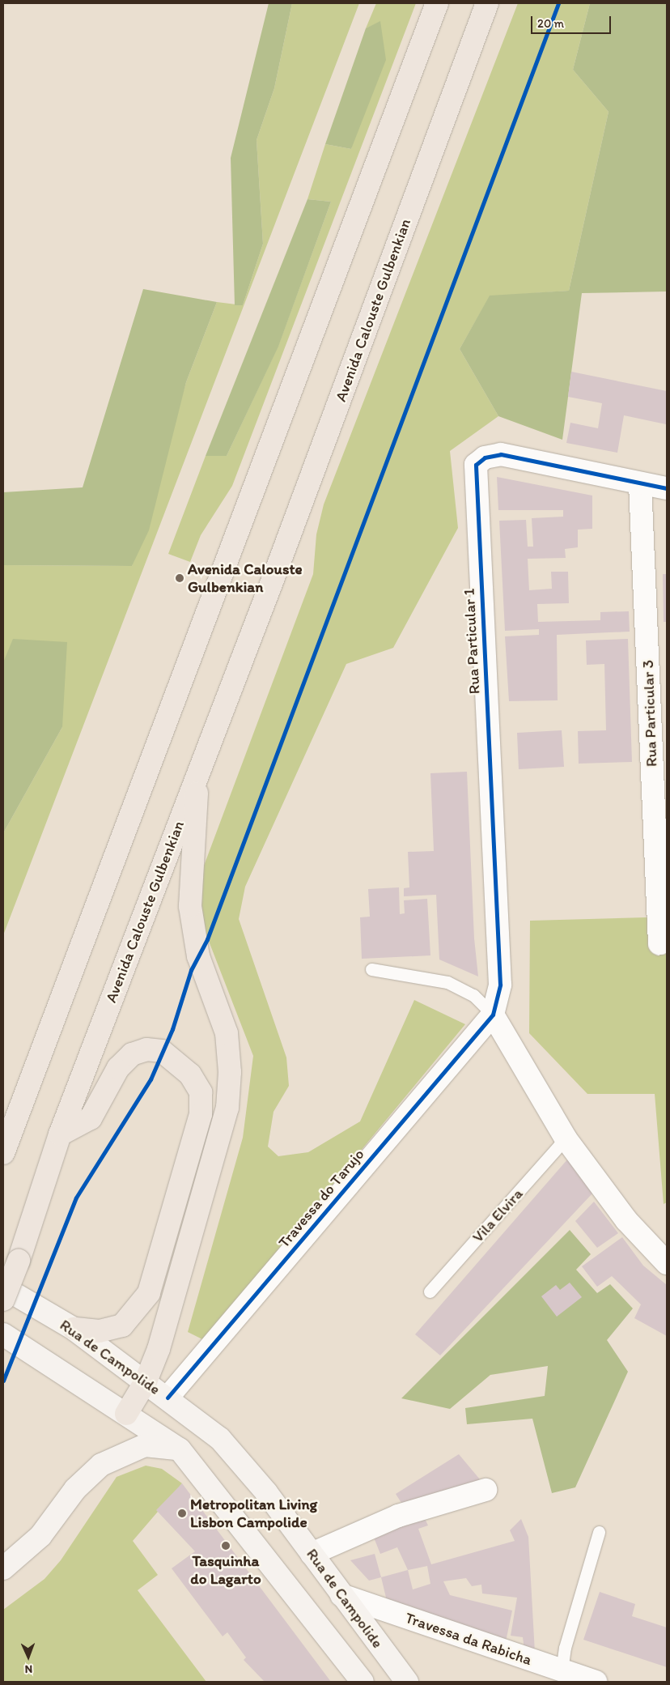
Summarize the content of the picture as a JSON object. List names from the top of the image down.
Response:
{
  "streets": {
    "main road": ["Avenida Calouste Gulbenkian", "Rua de Campolide"],
    "street": [
      "Rua Particular 1",
      "Rua Particular 3",
      "Travessa do Tarujo",
      "Travessa da Rabicha"
    ],
    "lane": ["Vila Elvira"]
  },
  "crossings": [
    ["Rua Particular 1", "Rua Particular 3"],
    ["Rua Particular 1", "Travessa do Tarujo"],
    ["Travessa do Tarujo", "Rua de Campolide"],
    ["Rua de Campolide", "Travessa da Rabicha"]
  ],
  "places": ["Avenida Calouste Gulbenkian", "Metropolitan Living Lisbon Campolide", "Tasquinha do Lagarto"],
  "scale_bar": "20 m",
  "north": "bottom"
}
